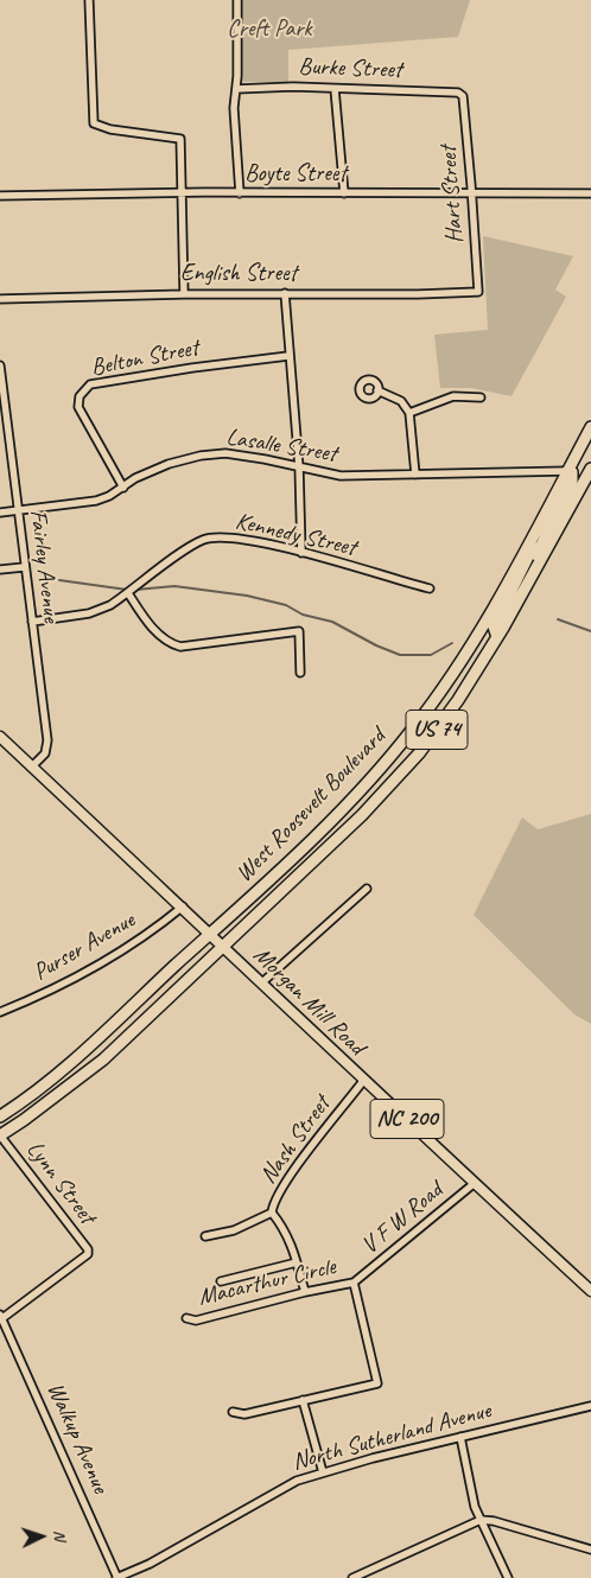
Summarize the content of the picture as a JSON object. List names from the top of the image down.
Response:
{
  "streets": {
    "highway": ["US 74", "West Roosevelt Boulevard"],
    "main road": ["Morgan Mill Road", "NC 200"],
    "street": [
      "Burke Street",
      "Boyte Street",
      "Hart Street",
      "English Street",
      "Belton Street",
      "Lasalle Street",
      "Kennedy Street",
      "Fairley Avenue",
      "Purser Avenue",
      "Nash Street",
      "Lynn Street",
      "V F W Road",
      "Macarthur Circle",
      "North Sutherland Avenue",
      "Walkup Avenue"
    ]
  },
  "crossings": [
    ["Burke Street", "Hart Street"],
    ["Boyte Street", "Hart Street"],
    ["Hart Street", "English Street"],
    ["Belton Street", "Lasalle Street"],
    ["Lasalle Street", "Fairley Avenue"],
    ["Lasalle Street", "West Roosevelt Boulevard"],
    ["Kennedy Street", "Fairley Avenue"],
    ["Fairley Avenue", "Morgan Mill Road"],
    ["West Roosevelt Boulevard", "Morgan Mill Road"],
    ["West Roosevelt Boulevard", "Lynn Street"],
    ["Purser Avenue", "Morgan Mill Road"],
    ["Morgan Mill Road", "Nash Street"],
    ["Morgan Mill Road", "V F W Road"],
    ["Nash Street", "Macarthur Circle"],
    ["Lynn Street", "Walkup Avenue"],
    ["V F W Road", "Macarthur Circle"],
    ["North Sutherland Avenue", "Walkup Avenue"]
  ],
  "parks": ["Creft Park"],
  "north": "right"
}
